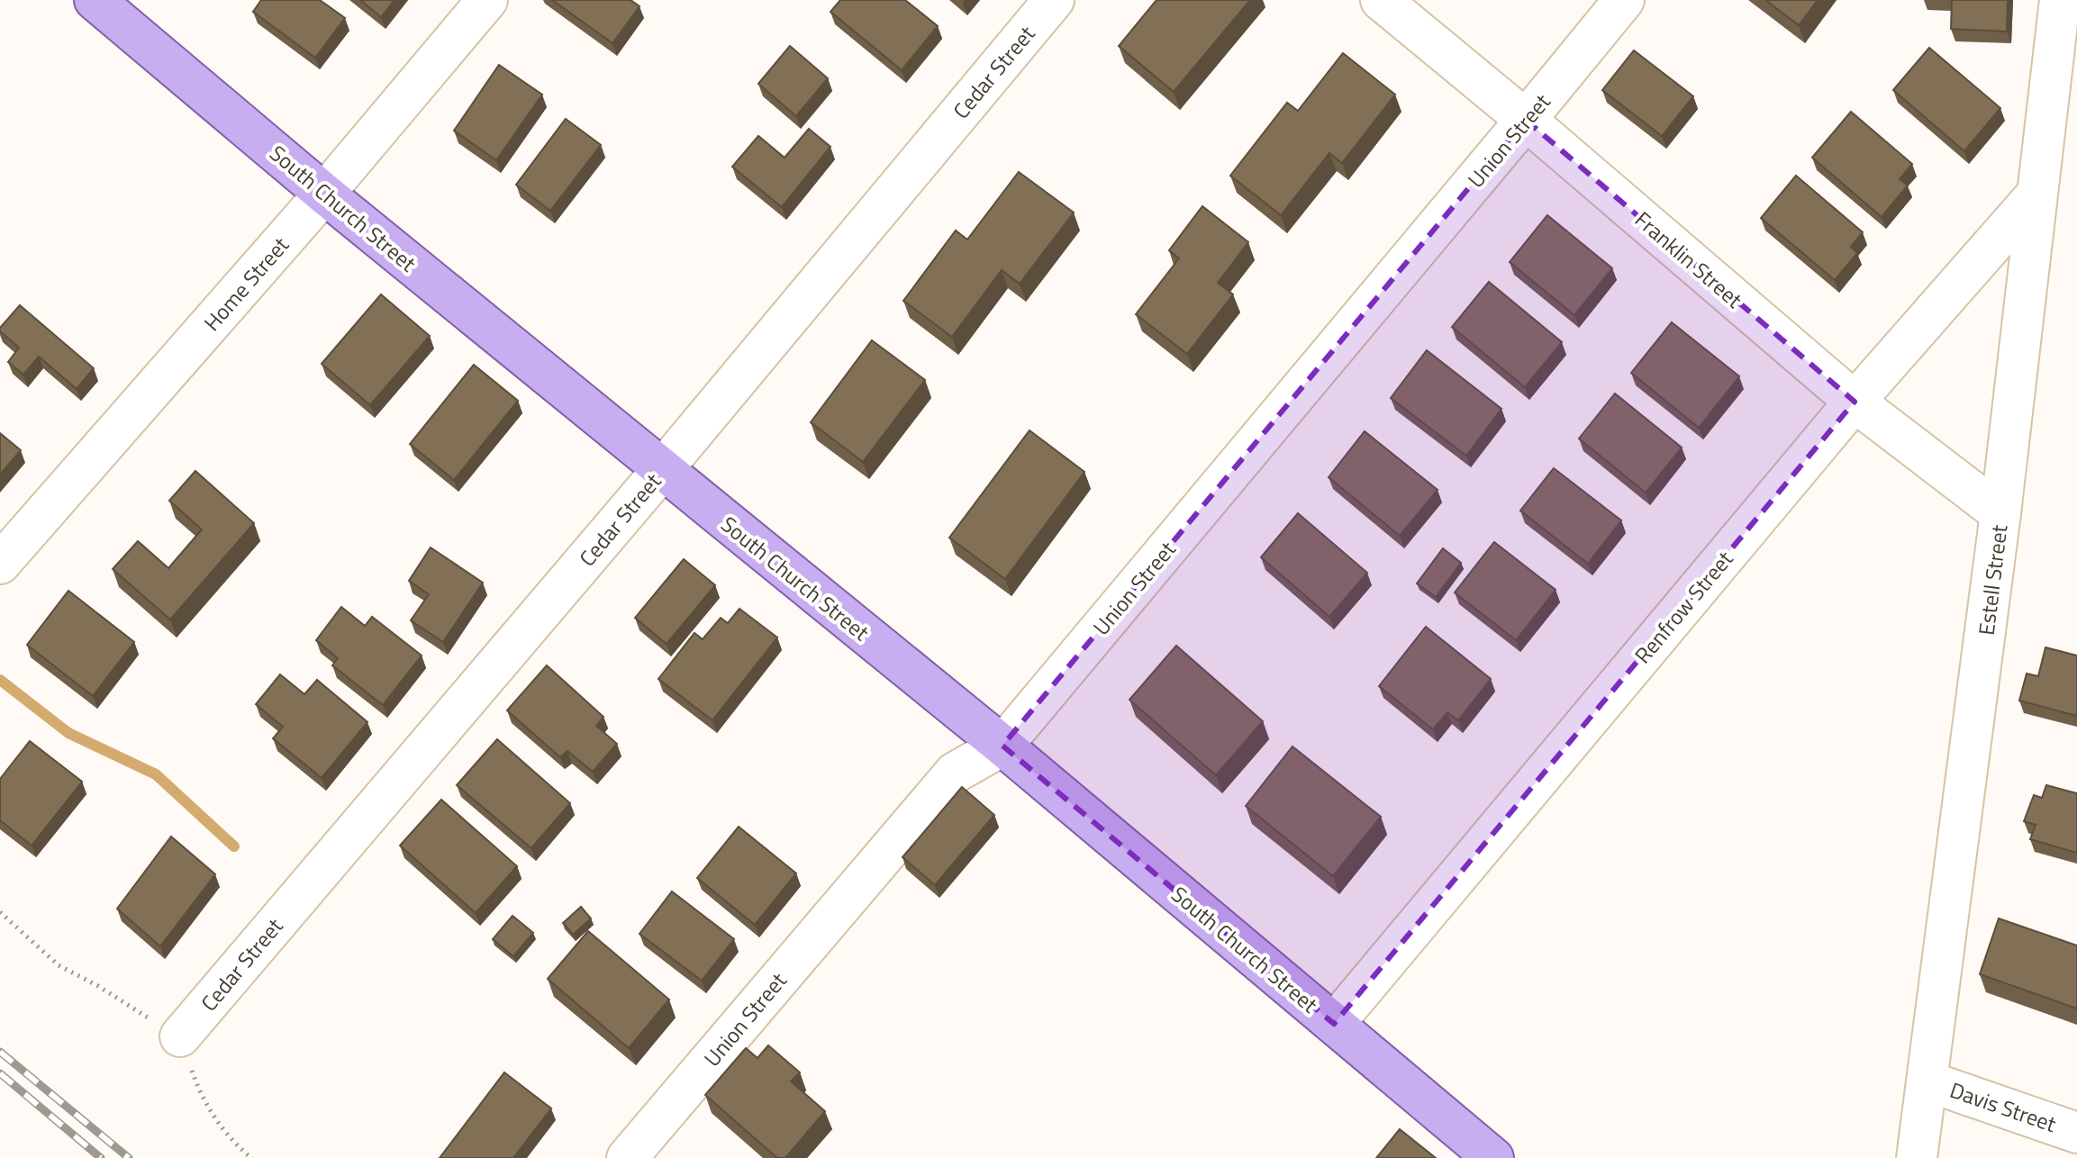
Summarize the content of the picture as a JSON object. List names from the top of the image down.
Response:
{
  "streets": {
    "main road": ["South Church Street"],
    "street": [
      "Cedar Street",
      "Union Street",
      "Franklin Street",
      "Home Street",
      "Estell Street",
      "Renfrow Street",
      "Davis Street"
    ]
  },
  "crossings": [
    ["Cedar Street", "South Church Street"],
    ["Union Street", "South Church Street"],
    ["Union Street", "Franklin Street"],
    ["South Church Street", "Home Street"],
    ["South Church Street", "Renfrow Street"],
    ["Franklin Street", "Estell Street"],
    ["Franklin Street", "Renfrow Street"],
    ["Estell Street", "Renfrow Street"],
    ["Estell Street", "Davis Street"]
  ]
}
